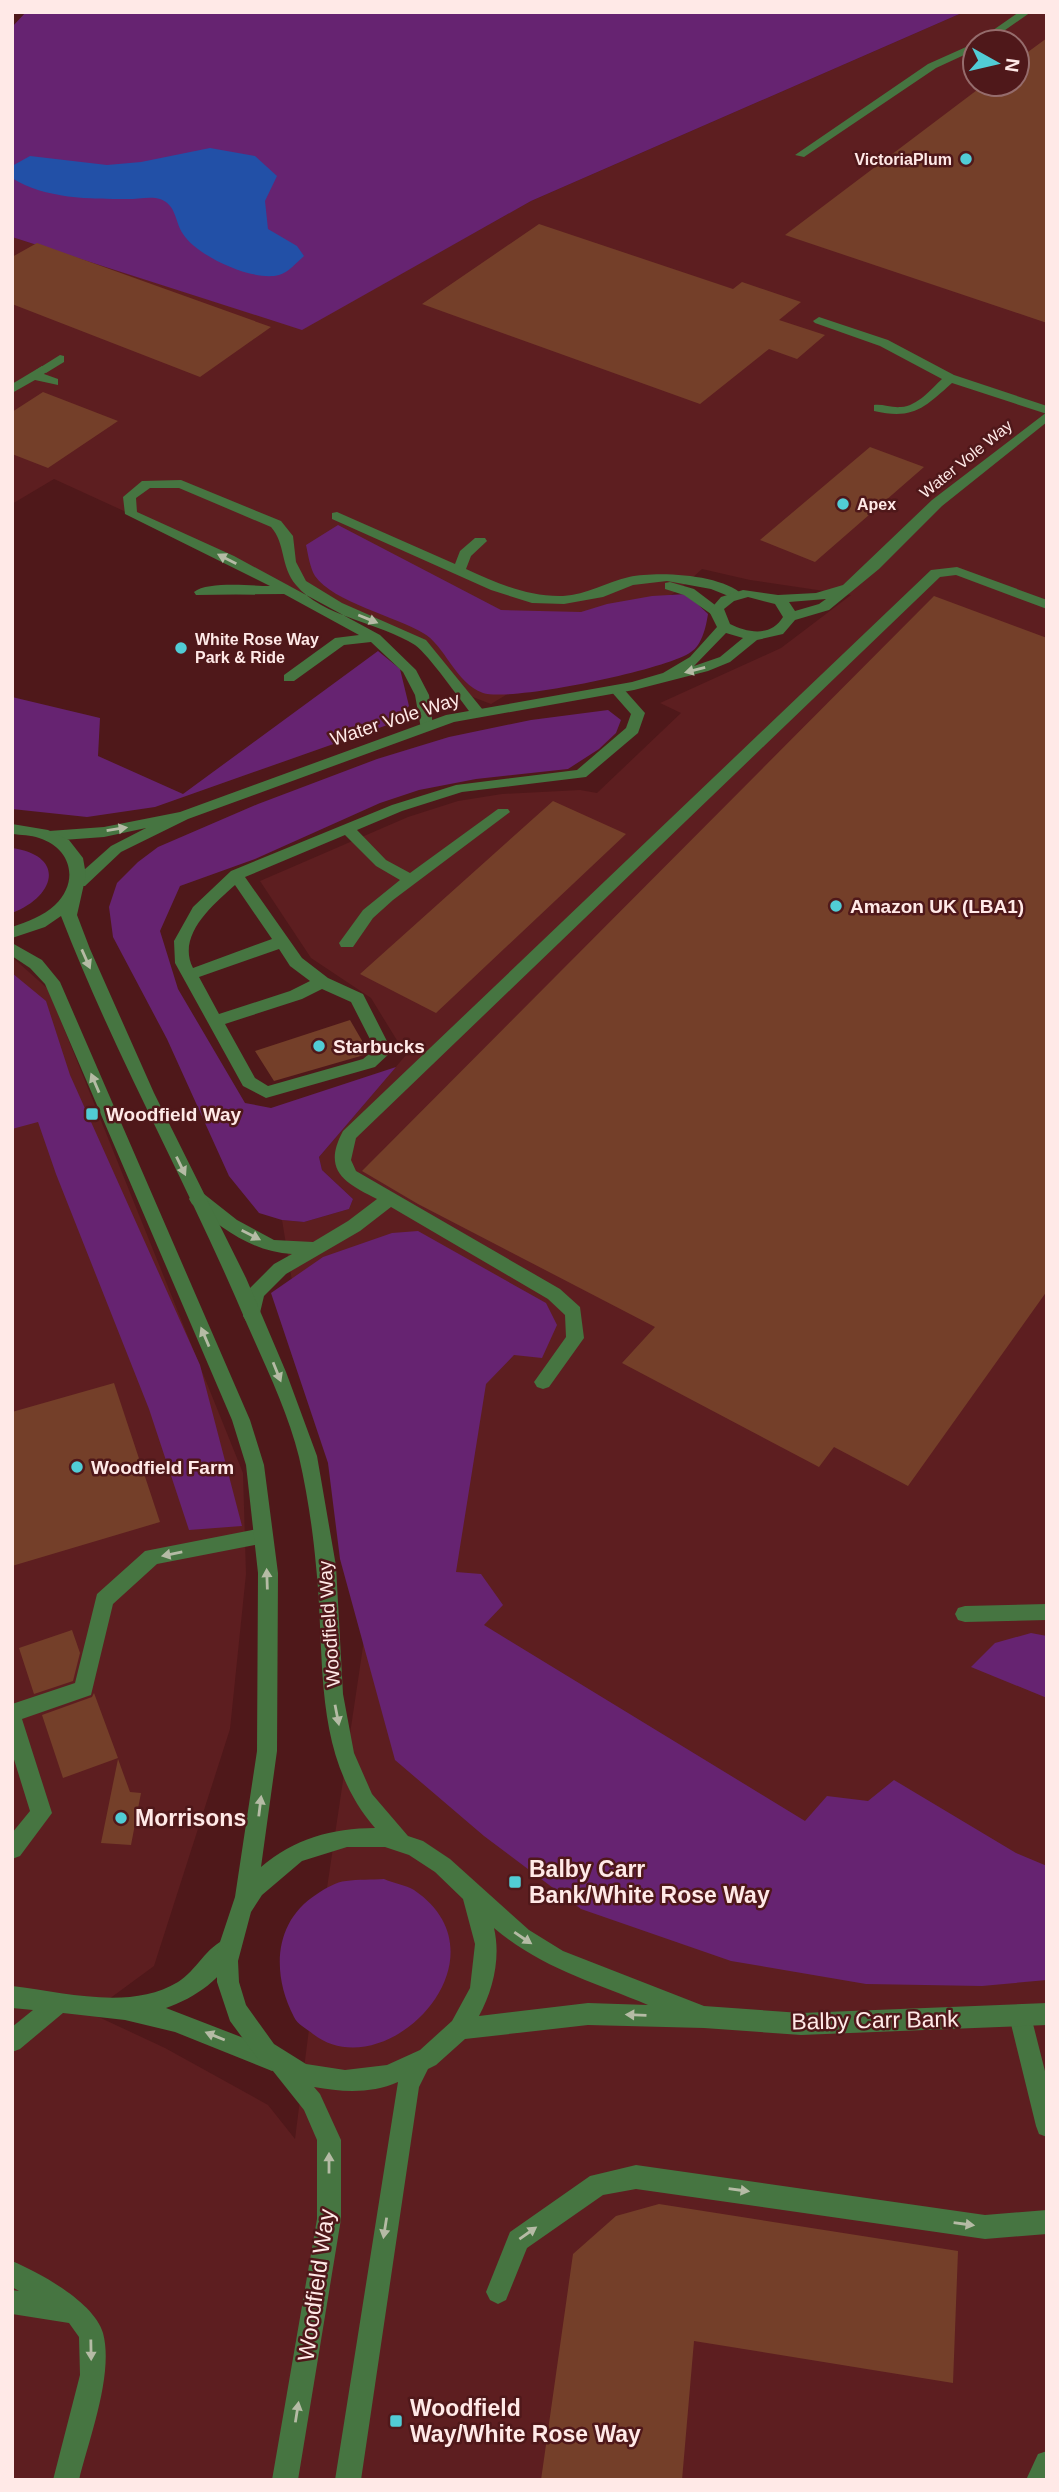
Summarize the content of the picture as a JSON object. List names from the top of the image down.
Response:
{
  "streets": {
    "street": ["Water Vole Way", "Woodfield Way", "Balby Carr Bank"]
  },
  "crossings": [
    ["Water Vole Way", "Woodfield Way"],
    ["Woodfield Way", "Balby Carr Bank"]
  ],
  "places": {
    "other": [
      "VictoriaPlum",
      "Apex",
      "White Rose Way Park & Ride",
      "Amazon UK (LBA1)",
      "Starbucks",
      "Woodfield Farm",
      "Morrisons"
    ],
    "transit": ["Woodfield Way", "Balby Carr Bank/White Rose Way", "Woodfield Way/White Rose Way"]
  },
  "north": "right"
}
